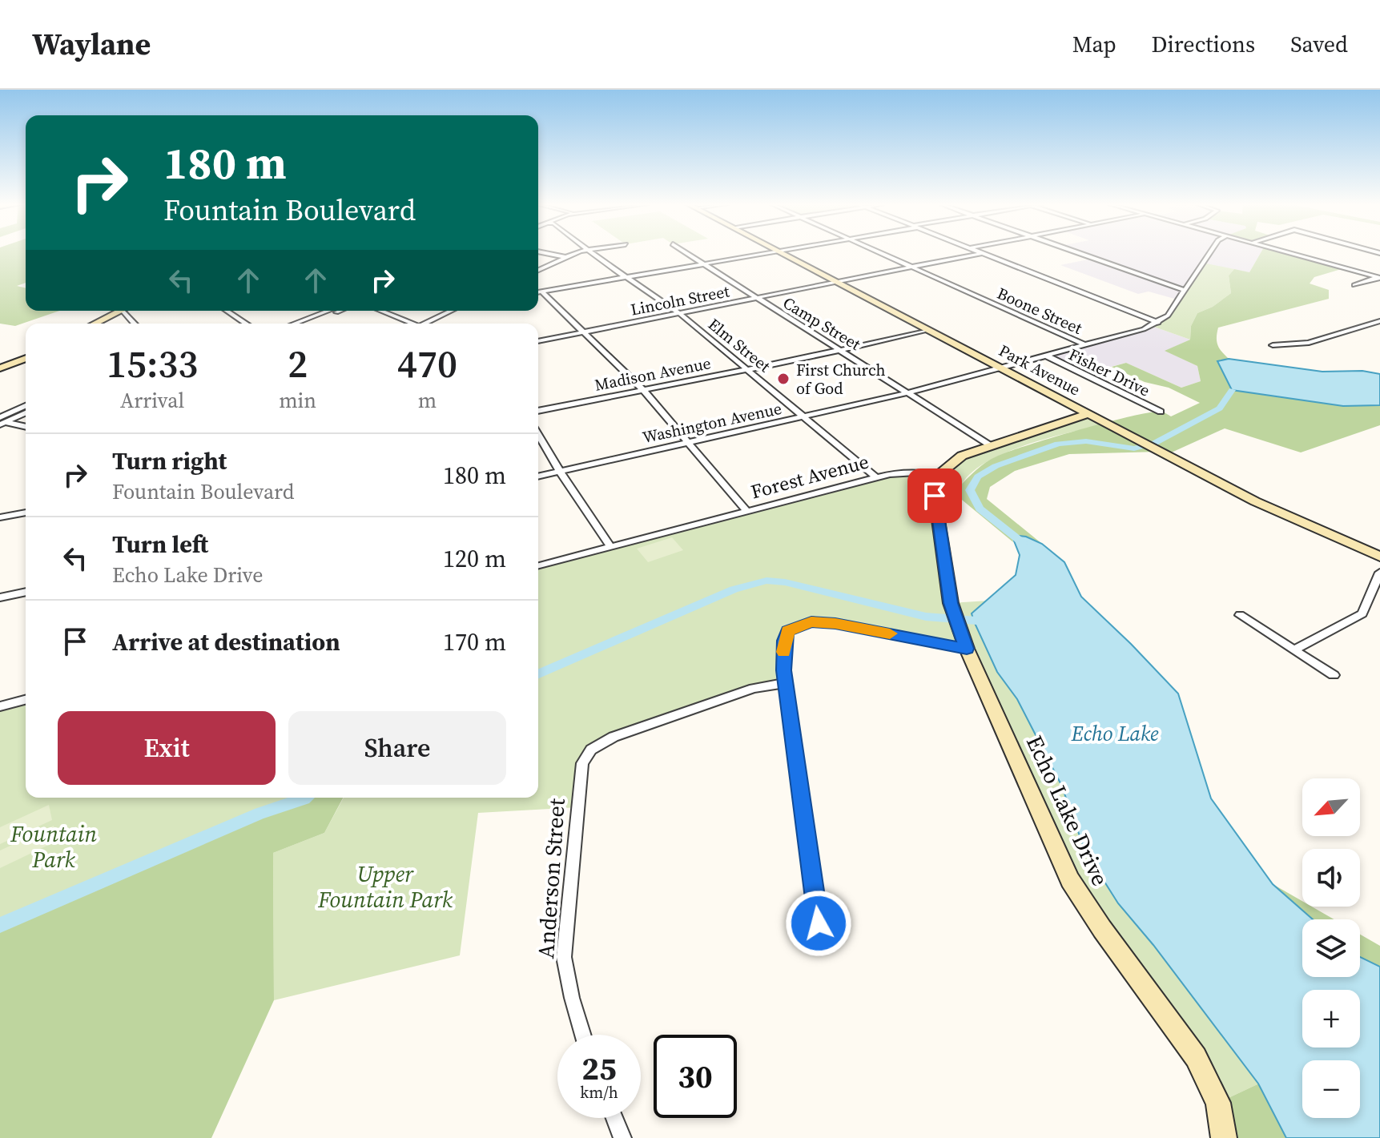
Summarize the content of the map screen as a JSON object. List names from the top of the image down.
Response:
{
  "streets": {
    "street": [
      "Lincoln Street",
      "Boone Street",
      "Camp Street",
      "Elm Street",
      "Park Avenue",
      "Fisher Drive",
      "Madison Avenue",
      "Washington Avenue",
      "Forest Avenue",
      "Echo Lake Drive",
      "Anderson Street"
    ]
  },
  "crossings": [
    ["Lincoln Street", "Boone Street"],
    ["Lincoln Street", "Camp Street"],
    ["Lincoln Street", "Elm Street"],
    ["Lincoln Street", "Park Avenue"],
    ["Boone Street", "Washington Avenue"],
    ["Camp Street", "Madison Avenue"],
    ["Camp Street", "Washington Avenue"],
    ["Elm Street", "Madison Avenue"],
    ["Elm Street", "Washington Avenue"],
    ["Elm Street", "Forest Avenue"],
    ["Park Avenue", "Madison Avenue"],
    ["Park Avenue", "Washington Avenue"],
    ["Fisher Drive", "Washington Avenue"],
    ["Forest Avenue", "Echo Lake Drive"]
  ],
  "water": ["Echo Lake"],
  "parks": ["Fountain Park", "Upper Fountain Park"],
  "places": ["First Church of God"],
  "north": "bottom left",
  "page": {
    "header": "Waylane",
    "nav": ["Map", "Directions", "Saved"],
    "turn": ["180 m", "Fountain Boulevard"],
    "eta": [
      "15:33",
      "Arrival",
      "2",
      "min",
      "470",
      "m"
    ],
    "list": [
      {
        "name": "Turn right",
        "note": "Fountain Boulevard",
        "value": "180 m"
      },
      {
        "name": "Turn left",
        "note": "Echo Lake Drive",
        "value": "120 m"
      },
      {
        "name": "Arrive at destination",
        "value": "170 m"
      }
    ],
    "buttons": ["Exit", "Share"],
    "map_buttons": ["+", "−"],
    "speed": "25 km/h",
    "limit": "30"
  }
}
